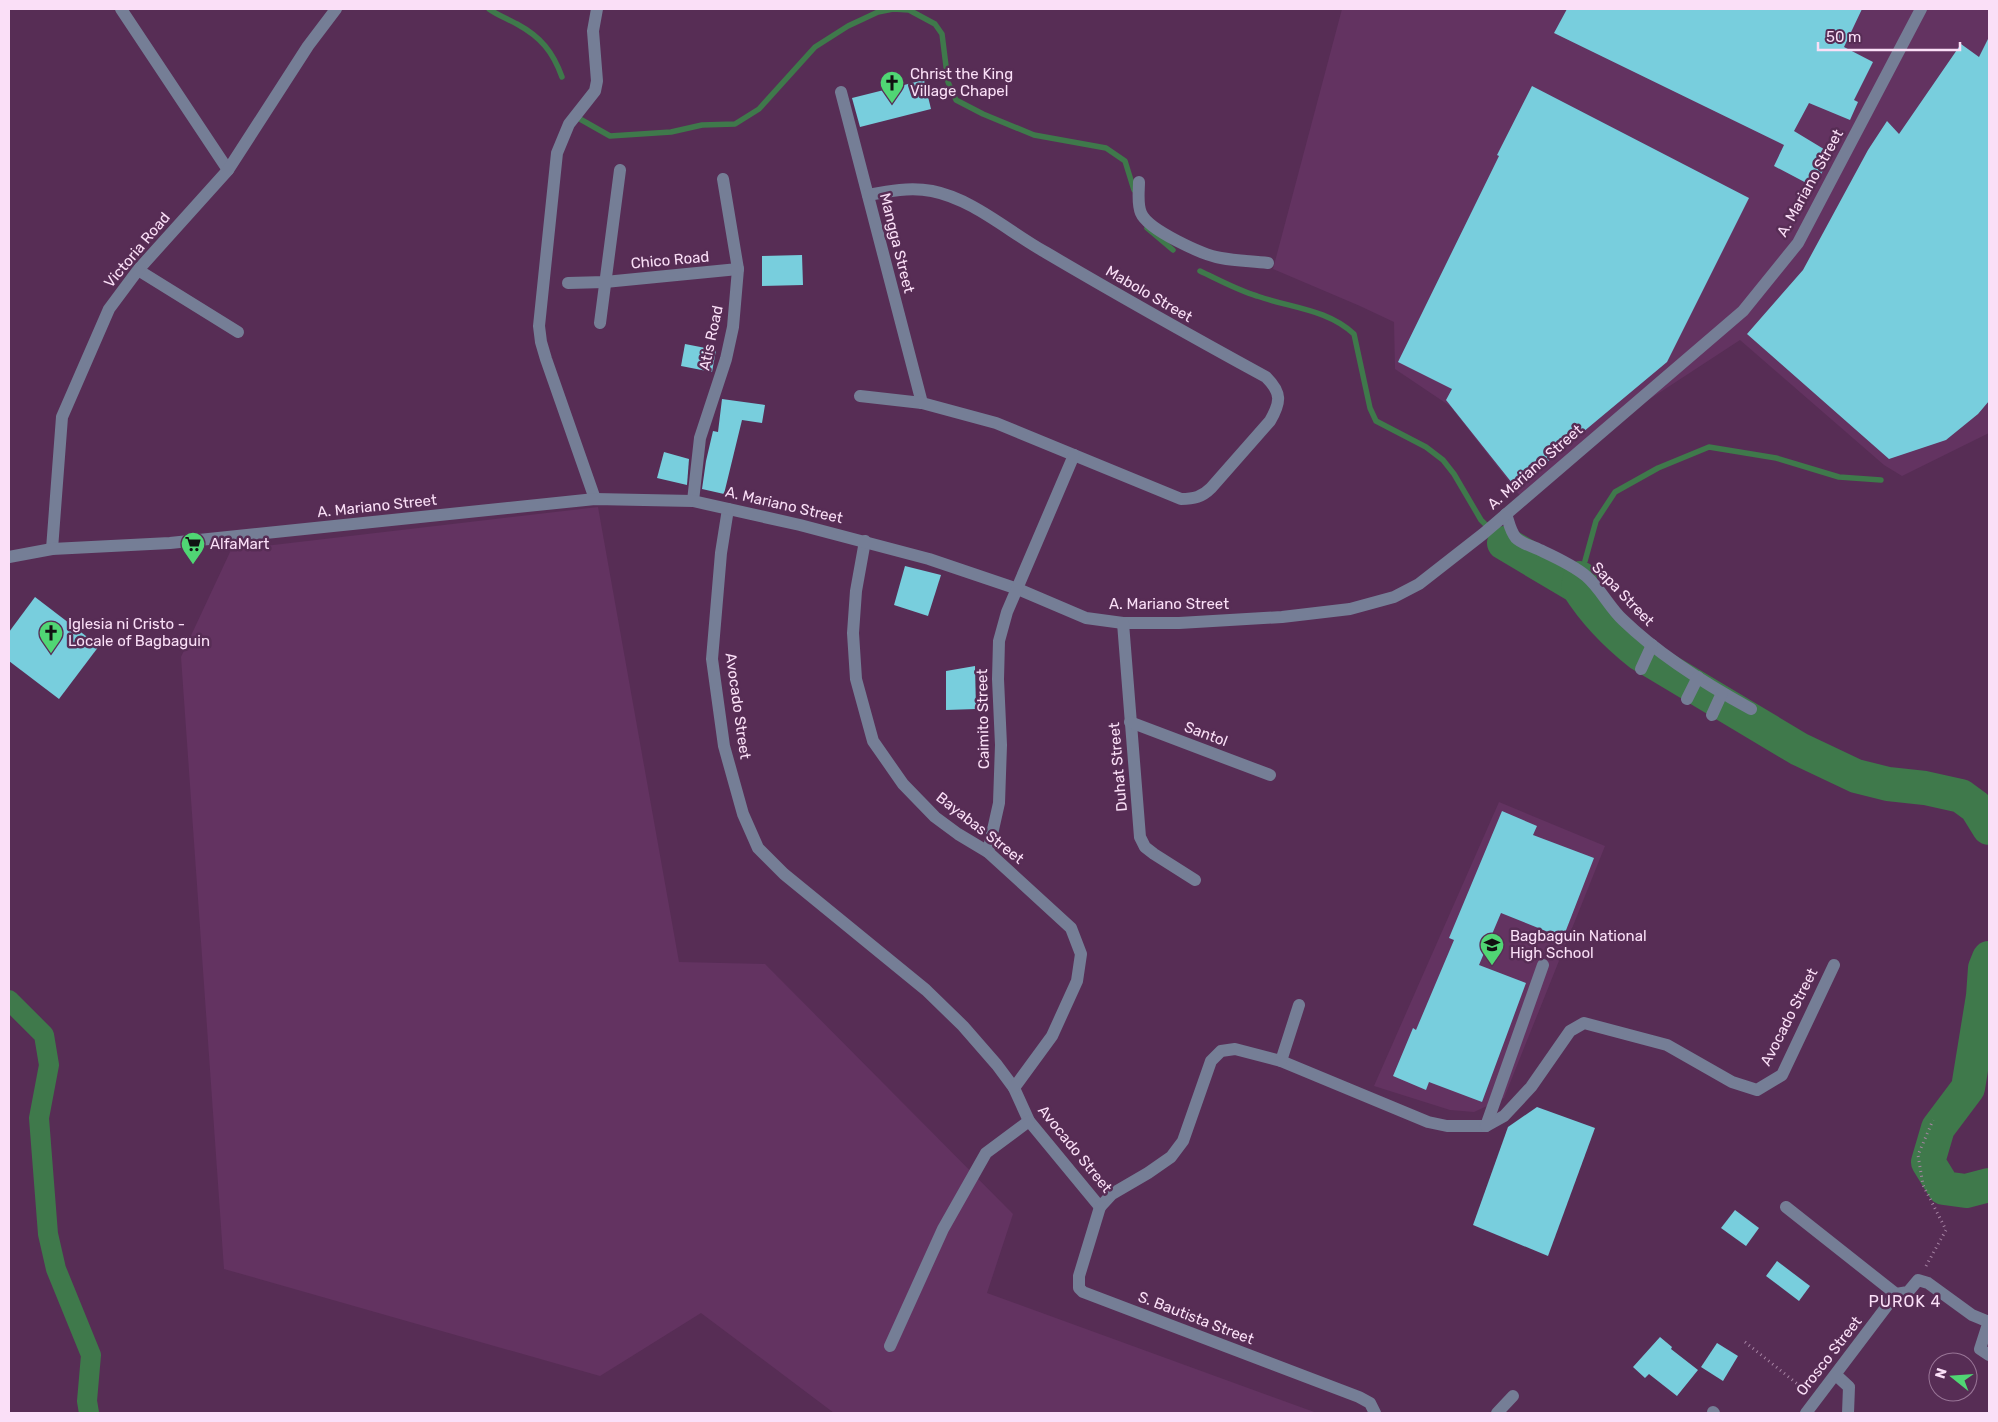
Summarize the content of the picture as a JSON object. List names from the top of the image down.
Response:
{
  "streets": {
    "street": [
      "A. Mariano Street",
      "Mangga Street",
      "Victoria Road",
      "Chico Road",
      "Mabolo Street",
      "Atis Road",
      "Sapa Street",
      "Avocado Street",
      "Caimito Street",
      "Santol",
      "Duhat Street",
      "Bayabas Street",
      "S. Bautista Street",
      "Orosco Street"
    ]
  },
  "crossings": [
    ["A. Mariano Street", "Victoria Road"],
    ["A. Mariano Street", "Atis Road"],
    ["A. Mariano Street", "Sapa Street"],
    ["A. Mariano Street", "Avocado Street"],
    ["A. Mariano Street", "Caimito Street"],
    ["A. Mariano Street", "Duhat Street"],
    ["A. Mariano Street", "Bayabas Street"],
    ["Mangga Street", "Mabolo Street"],
    ["Chico Road", "Atis Road"],
    ["Avocado Street", "Bayabas Street"],
    ["Avocado Street", "S. Bautista Street"],
    ["Caimito Street", "Bayabas Street"],
    ["Santol", "Duhat Street"]
  ],
  "districts": ["PUROK 4"],
  "places": {
    "church": ["Christ the King Village Chapel", "Iglesia ni Cristo - Locale of Bagbaguin"],
    "supermarket": ["AlfaMart"],
    "school or university": ["Bagbaguin National High School"]
  },
  "scale_bar": "50 m",
  "north": "left"
}
